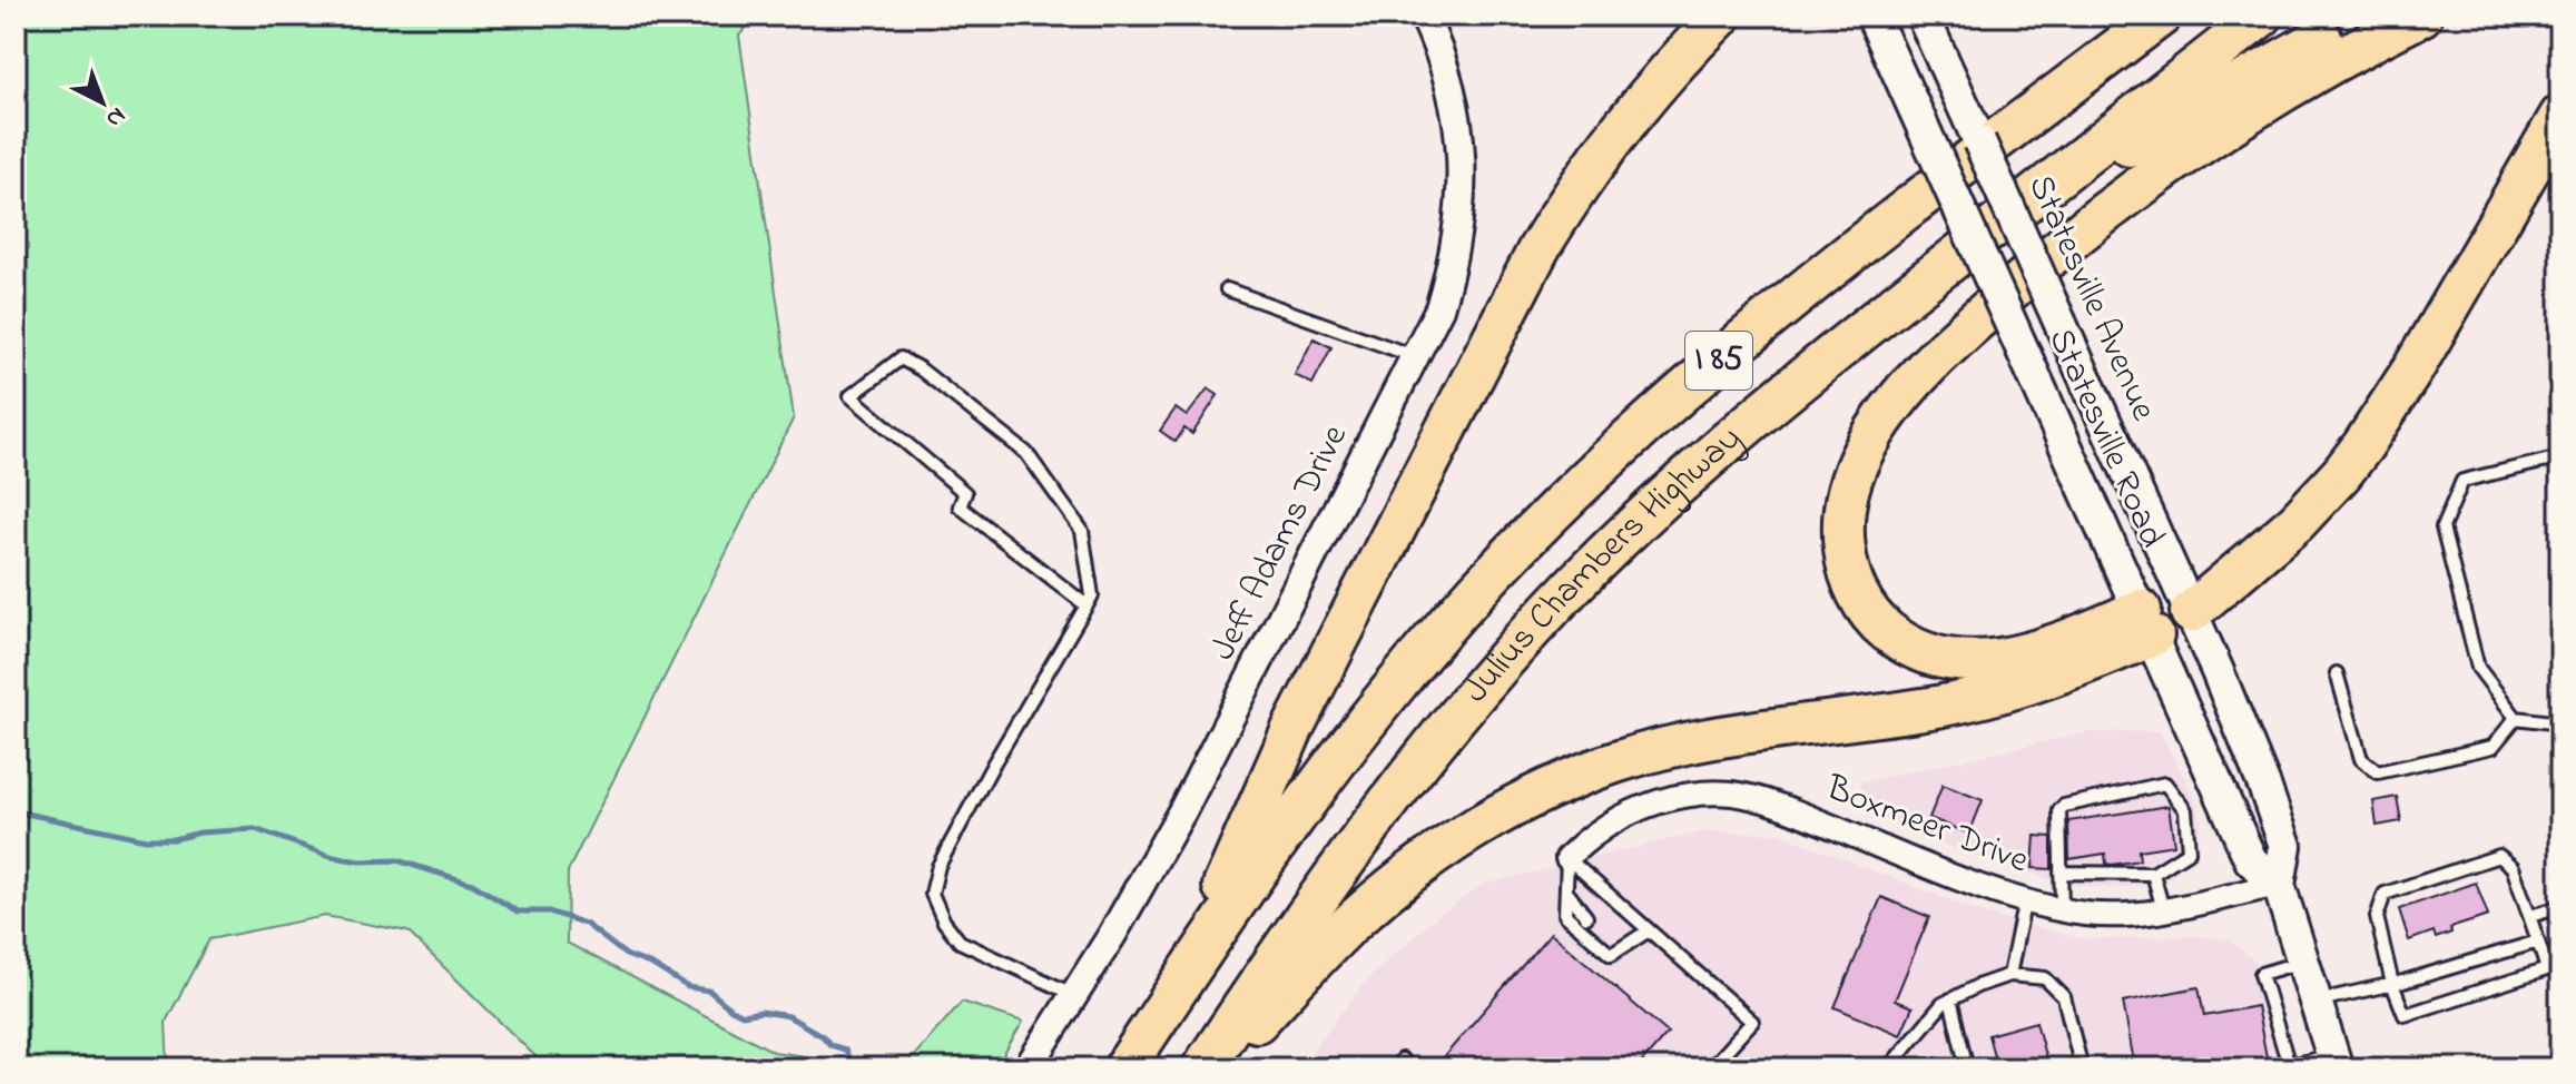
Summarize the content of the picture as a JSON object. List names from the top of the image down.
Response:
{
  "streets": {
    "highway": ["I 85", "Julius Chambers Highway"],
    "main road": ["Statesville Avenue", "Statesville Road"],
    "street": ["Jeff Adams Drive", "Boxmeer Drive"]
  },
  "crossings": [
    ["Statesville Avenue", "Statesville Road"],
    ["Statesville Road", "Boxmeer Drive"]
  ],
  "north": "bottom right"
}
